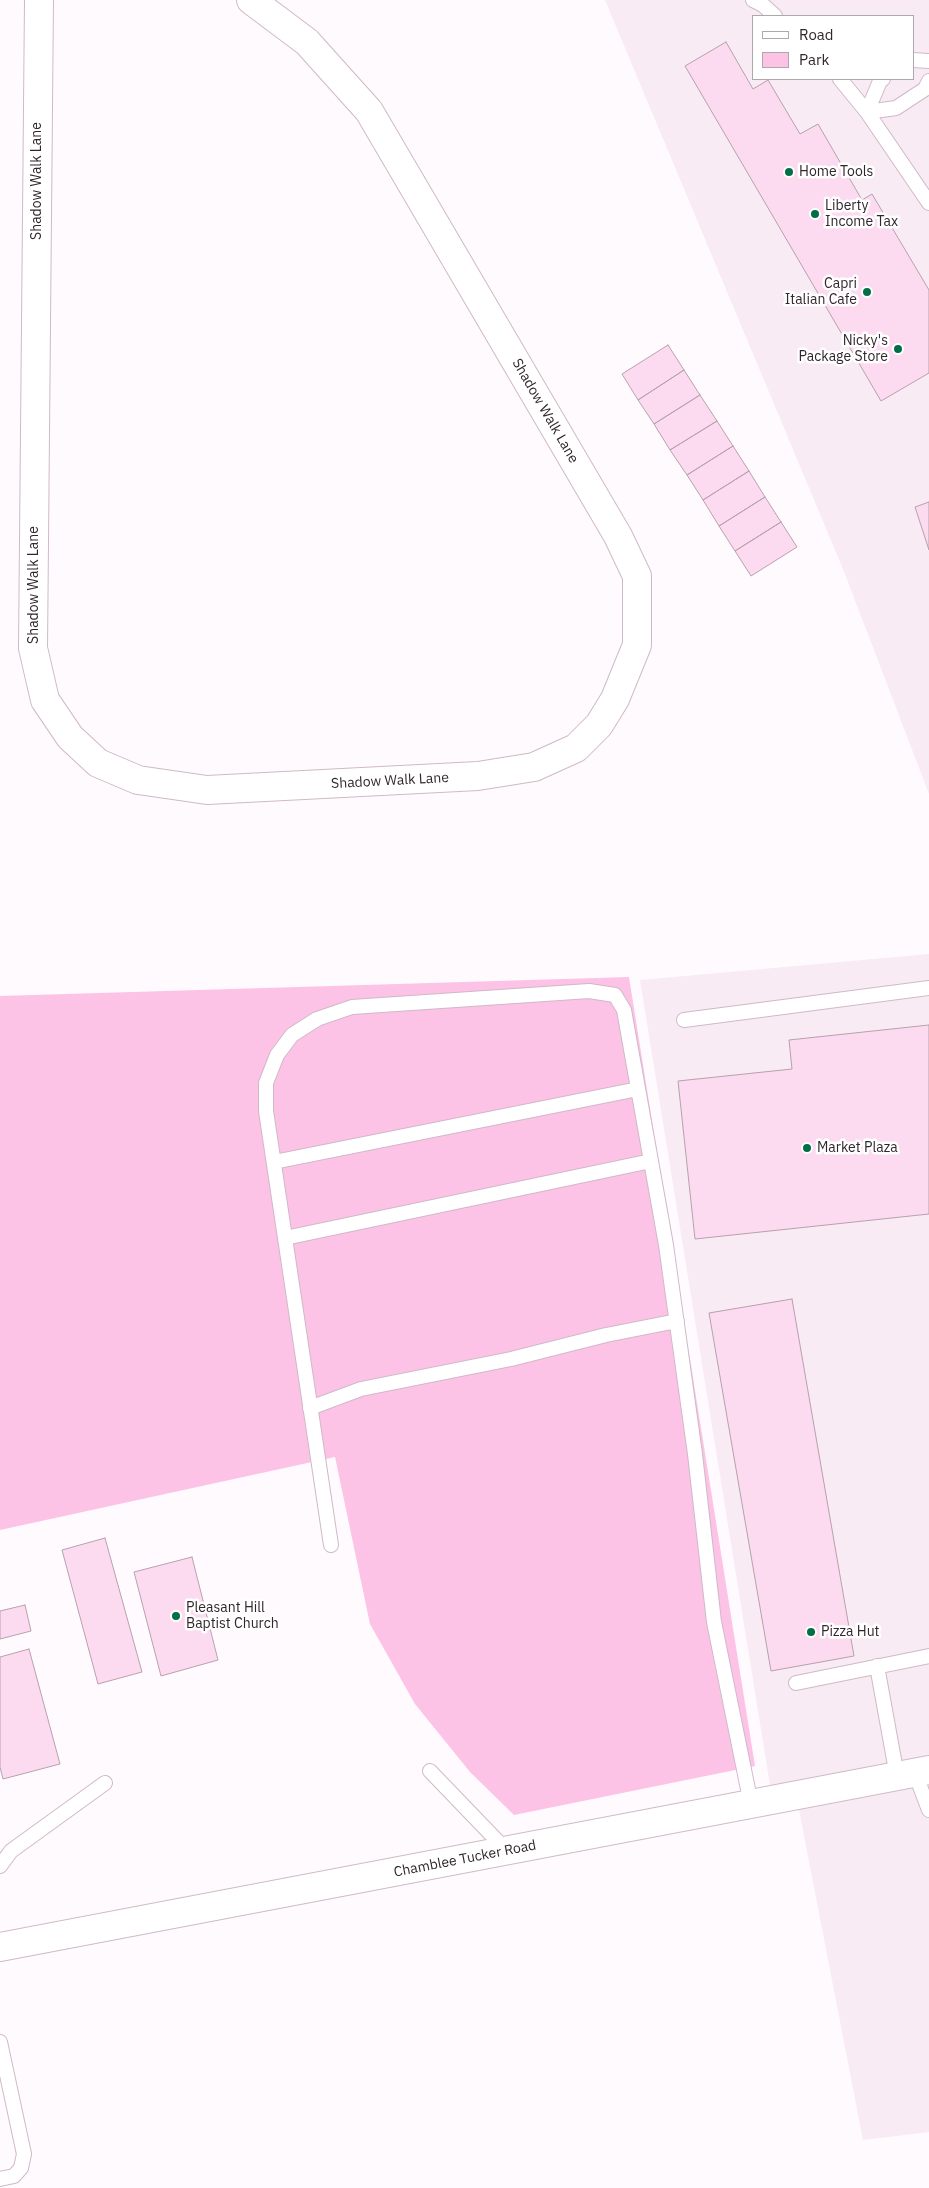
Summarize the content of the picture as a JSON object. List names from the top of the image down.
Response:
{
  "streets": {
    "street": ["Shadow Walk Lane", "Chamblee Tucker Road"]
  },
  "places": [
    "Home Tools",
    "Liberty Income Tax",
    "Capri Italian Cafe",
    "Nicky's Package Store",
    "Market Plaza",
    "Pleasant Hill Baptist Church",
    "Pizza Hut"
  ],
  "legend": ["Road", "Park"]
}
